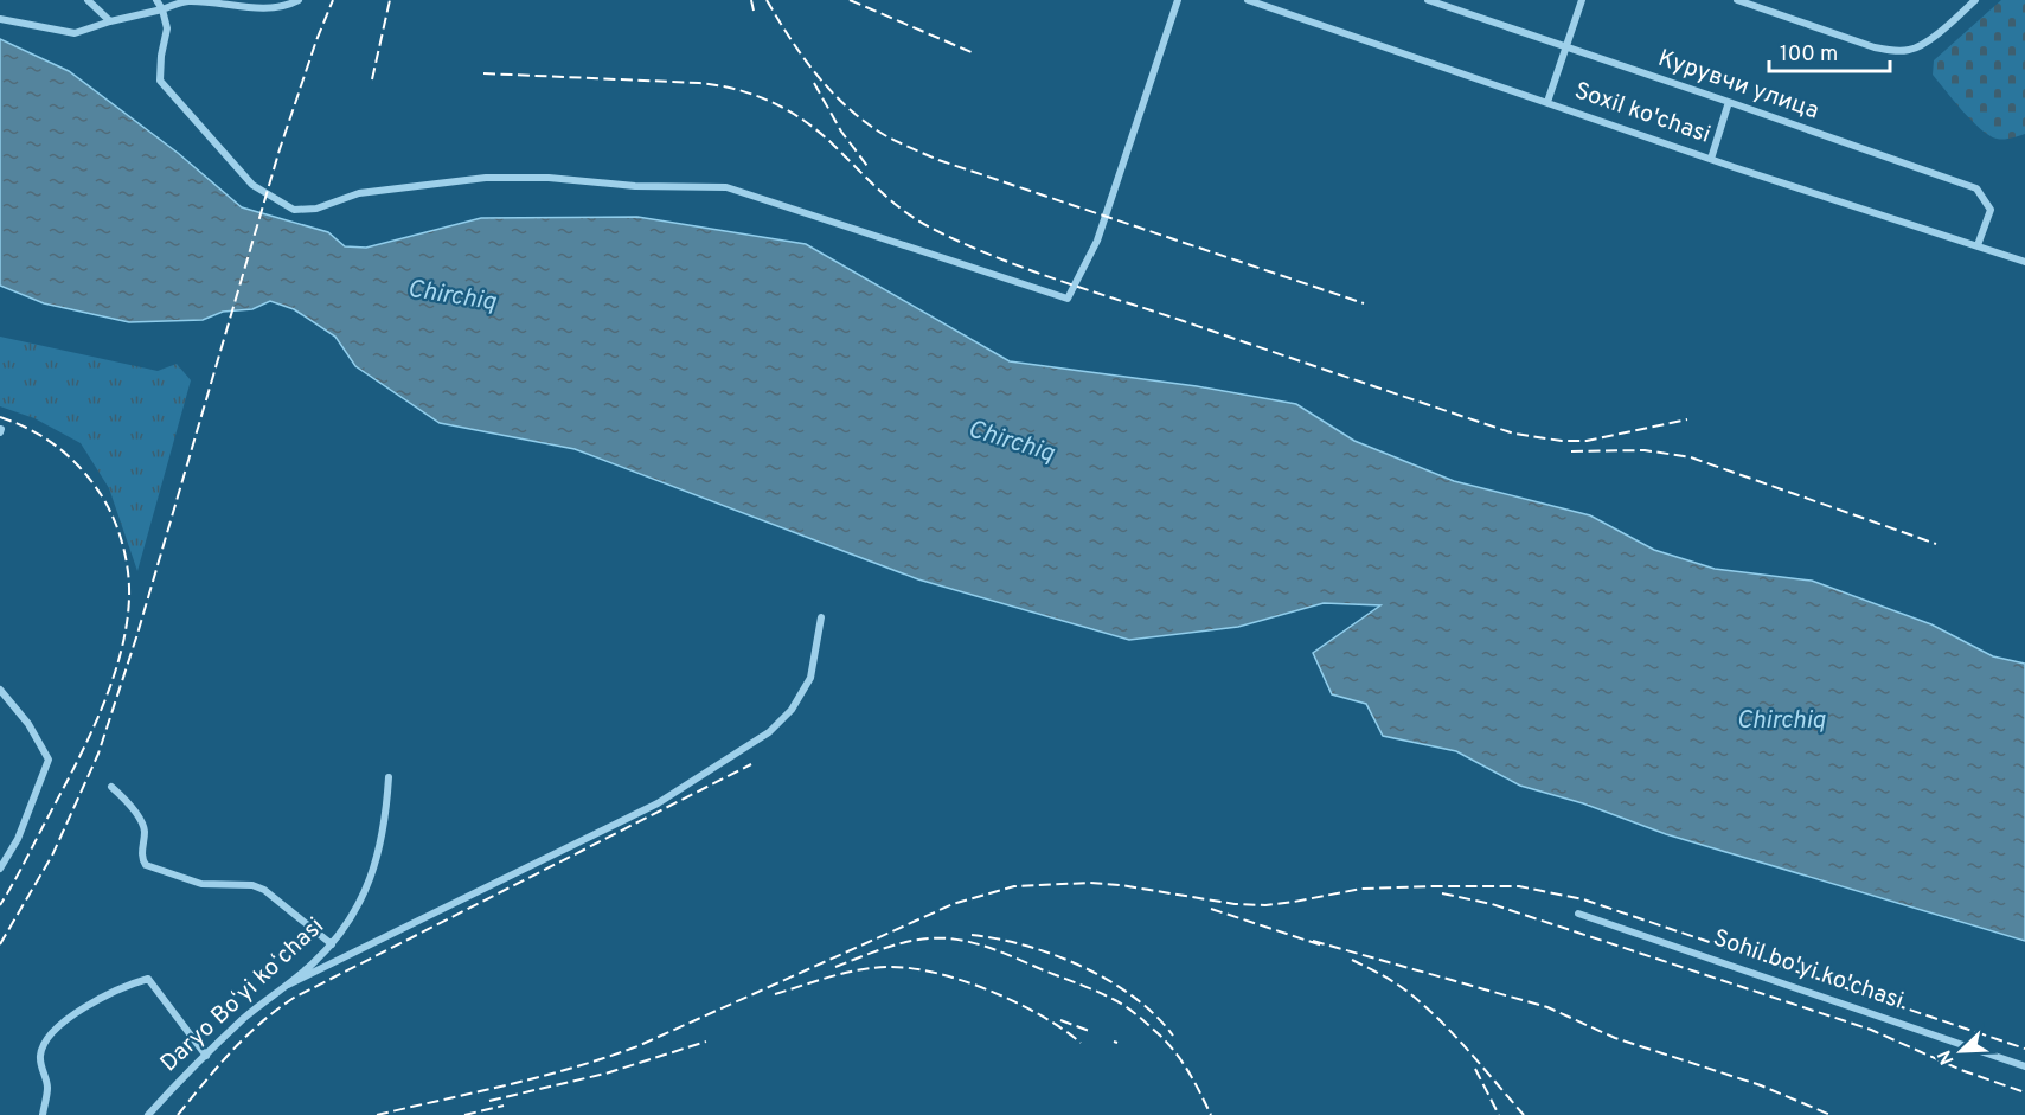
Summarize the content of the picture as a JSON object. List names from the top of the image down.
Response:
{
  "streets": {
    "street": [
      "Курувчи улица",
      "Soxil ko'chasi",
      "Sohil bo'yi ko'chasi",
      "Daryo Boʻyi koʻchasi"
    ]
  },
  "crossings": [
    ["Курувчи улица", "Soxil ko'chasi"]
  ],
  "water": ["Chirchiq"],
  "scale_bar": "100 m",
  "north": "bottom left"
}
